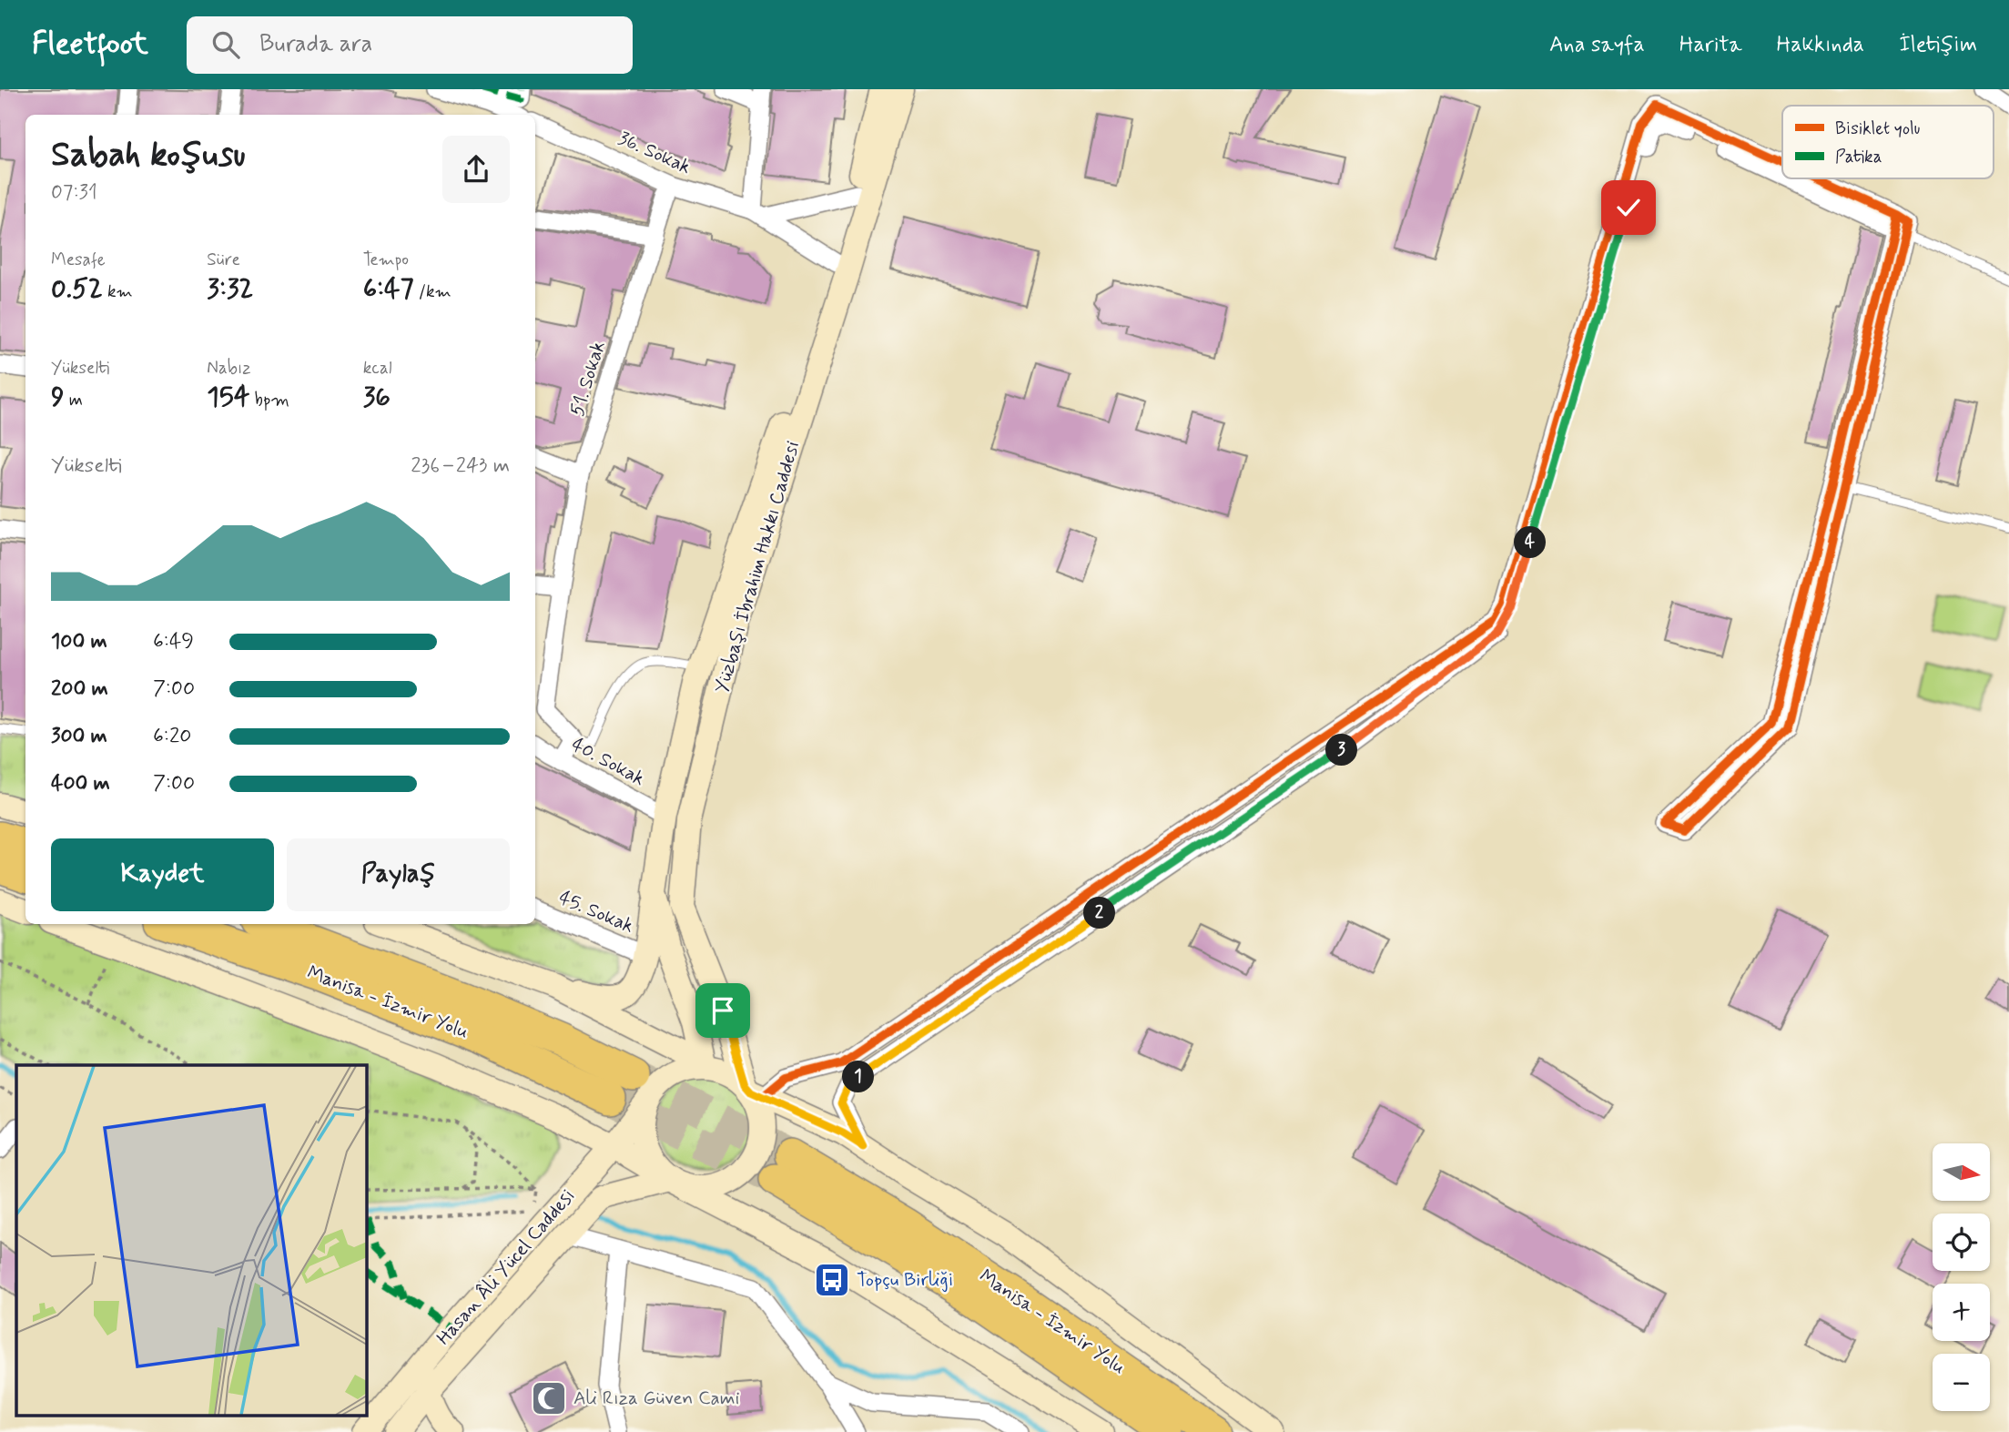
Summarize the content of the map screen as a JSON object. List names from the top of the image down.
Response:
{
  "streets": {
    "highway": ["Manisa - İzmir Yolu"],
    "main road": ["Yüzbaşı İbrahim Hakkı Caddesi", "Hasan Âli Yücel Caddesi"],
    "street": [
      "36. Sokak",
      "51. Sokak",
      "40. Sokak",
      "45. Sokak"
    ]
  },
  "crossings": [
    ["36. Sokak", "51. Sokak"],
    ["36. Sokak", "Yüzbaşı İbrahim Hakkı Caddesi"],
    ["Yüzbaşı İbrahim Hakkı Caddesi", "40. Sokak"],
    ["Yüzbaşı İbrahim Hakkı Caddesi", "Manisa - İzmir Yolu"],
    ["Yüzbaşı İbrahim Hakkı Caddesi", "Hasan Âli Yücel Caddesi"],
    ["Manisa - İzmir Yolu", "Hasan Âli Yücel Caddesi"]
  ],
  "places": {
    "bus stop": ["Topçu Birliği"],
    "mosque": ["Ali Rıza Güven Cami"]
  },
  "legend": ["Bisiklet yolu", "Patika"],
  "north": "right",
  "page": {
    "header": "Fleetfoot",
    "search": "Burada ara",
    "nav": [
      "Ana sayfa",
      "Harita",
      "Hakkında",
      "İletişim"
    ],
    "heading": ["Sabah koşusu", "07:31"],
    "stats": [
      ["Mesafe", "0.52 km"],
      ["Süre", "3:32"],
      ["Tempo", "6:47 /km"],
      ["Yükselti", "9 m"],
      ["Nabız", "154 bpm"],
      ["kcal", "36"]
    ],
    "chart": ["Yükselti", "236–243 m"],
    "pins": [
      "4",
      "3",
      "2",
      "1"
    ],
    "list": [
      {
        "name": "100 m",
        "note": "6:49"
      },
      {
        "name": "200 m",
        "note": "7:00"
      },
      {
        "name": "300 m",
        "note": "6:20"
      },
      {
        "name": "400 m",
        "note": "7:00"
      }
    ],
    "buttons": ["Kaydet", "Paylaş"],
    "map_buttons": ["+", "−"]
  }
}
